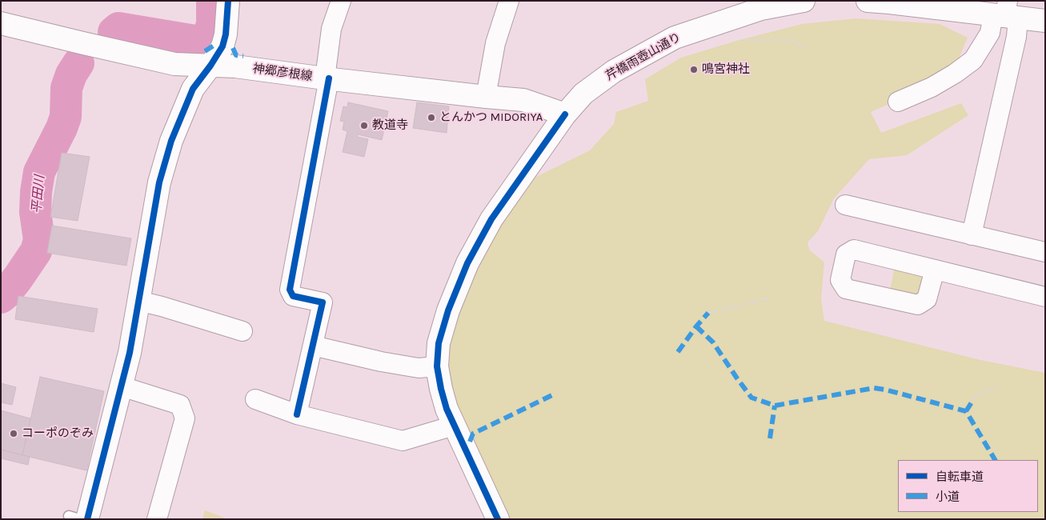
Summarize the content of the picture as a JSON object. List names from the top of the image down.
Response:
{
  "streets": {
    "main road": ["芹橋雨壺山通り", "神郷彦根線"]
  },
  "crossings": [
    ["芹橋雨壺山通り", "神郷彦根線"]
  ],
  "water": ["平田川"],
  "places": [
    "鳴宮神社",
    "とんかつ MIDORIYA",
    "教道寺",
    "コーポのぞみ"
  ],
  "legend": ["自転車道", "小道"]
}
